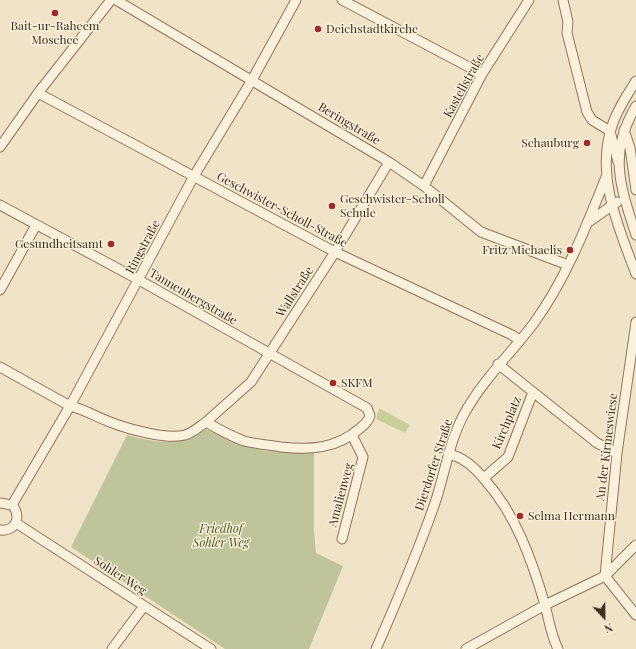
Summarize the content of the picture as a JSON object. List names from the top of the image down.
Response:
{
  "streets": {
    "street": [
      "Kastellstraße",
      "Beringstraße",
      "Geschwister-Scholl-Straße",
      "Ringstraße",
      "Wallstraße",
      "Tannenbergstraße",
      "Kirchplatz",
      "An der Kirmeswiese",
      "Dierdorfer Straße",
      "Amalienweg",
      "Sohler Weg"
    ]
  },
  "crossings": [
    ["Kastellstraße", "Beringstraße"],
    ["Beringstraße", "Ringstraße"],
    ["Beringstraße", "Wallstraße"],
    ["Beringstraße", "Dierdorfer Straße"],
    ["Geschwister-Scholl-Straße", "Ringstraße"],
    ["Geschwister-Scholl-Straße", "Wallstraße"],
    ["Geschwister-Scholl-Straße", "Dierdorfer Straße"],
    ["Ringstraße", "Wallstraße"],
    ["Ringstraße", "Tannenbergstraße"],
    ["Wallstraße", "Tannenbergstraße"],
    ["Tannenbergstraße", "Amalienweg"]
  ],
  "parks": ["Friedhof Sohler Weg"],
  "places": [
    "Bait-ur-Raheem Moschee",
    "Deichstadtkirche",
    "Schauburg",
    "Geschwister-Scholl Schule",
    "Gesundheitsamt",
    "Fritz Michaelis",
    "SKFM",
    "Selma Hermann"
  ],
  "north": "bottom"
}
